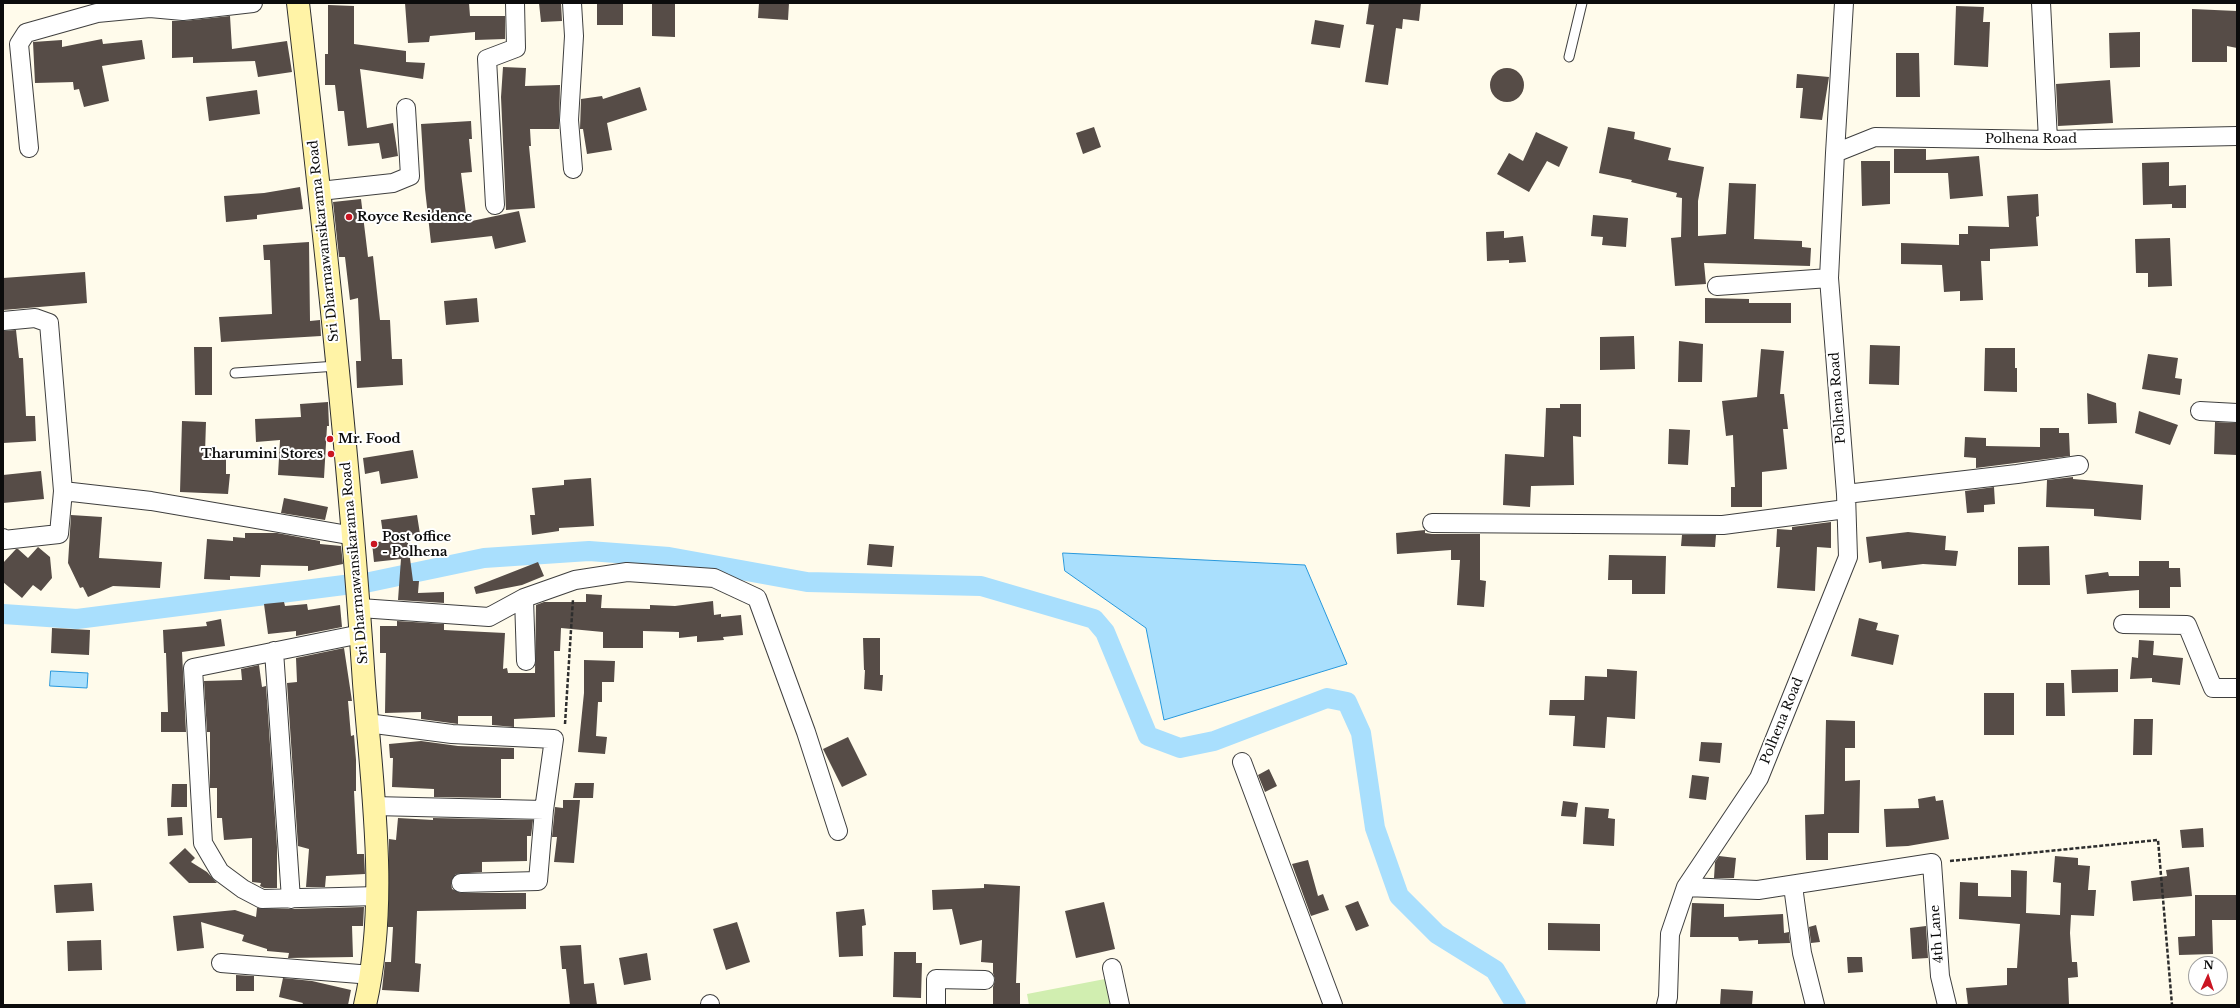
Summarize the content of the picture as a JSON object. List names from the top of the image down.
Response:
{
  "streets": {
    "street": ["Polhena Road", "Sri Dharmawansikarama Road", "4th Lane"]
  },
  "places": [
    "Royce Residence",
    "Mr. Food",
    "Tharumini Stores",
    "Post office - Polhena"
  ],
  "north": "top"
}
